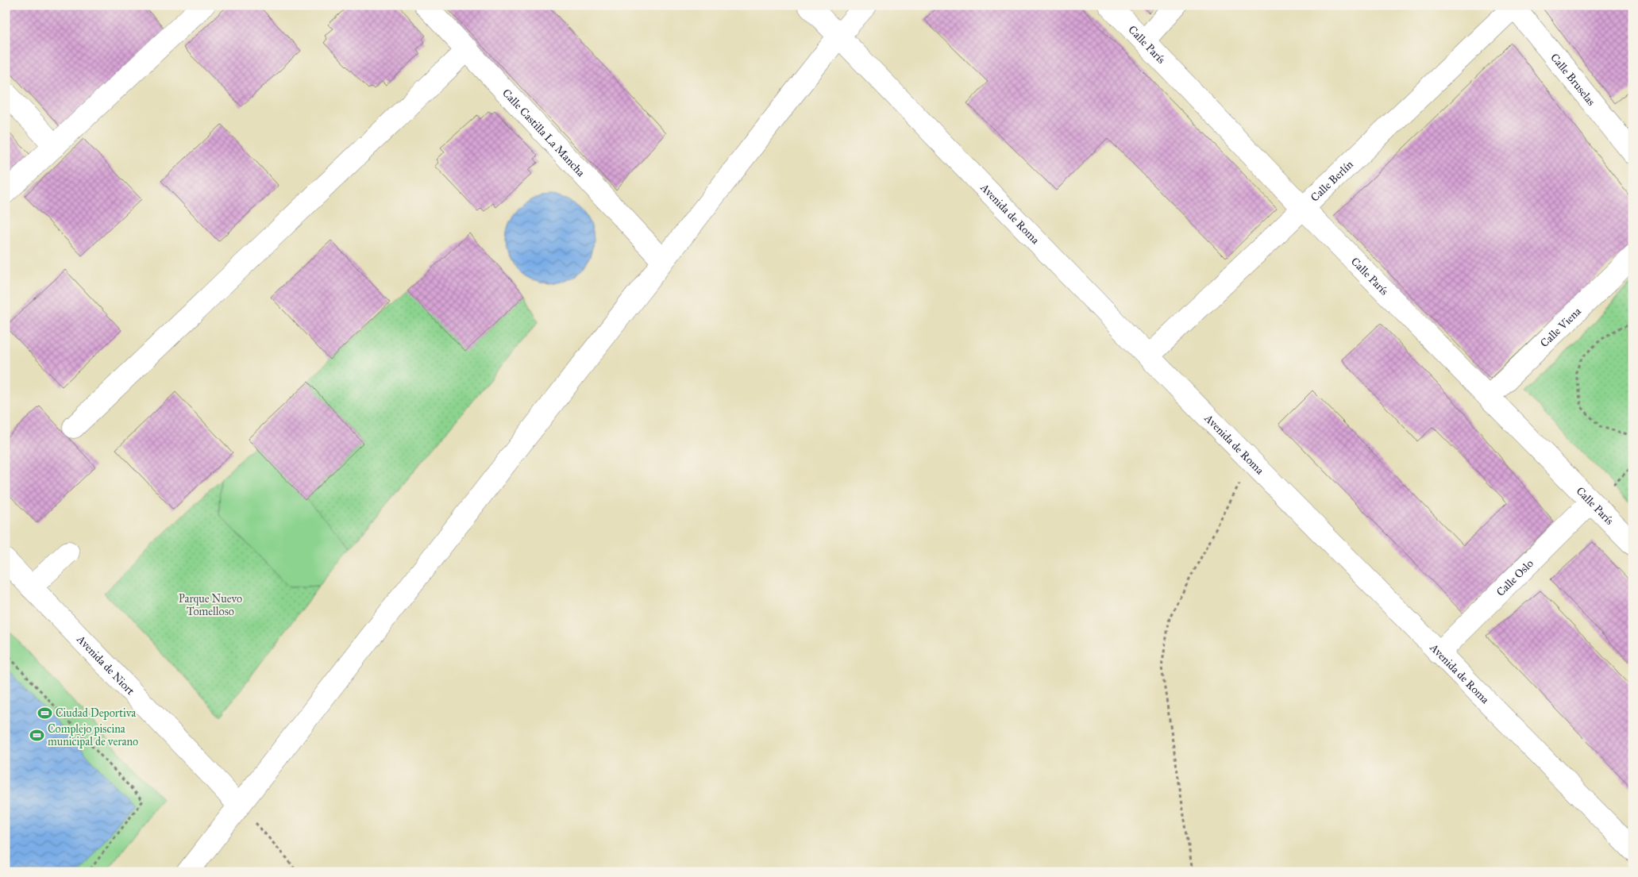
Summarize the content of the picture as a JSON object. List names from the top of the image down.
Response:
{
  "streets": {
    "street": [
      "Calle París",
      "Calle Bruselas",
      "Calle Castilla La Mancha",
      "Calle Berlín",
      "Avenida de Roma",
      "Calle Viena",
      "Calle Oslo",
      "Avenida de Niort"
    ]
  },
  "crossings": [
    ["Calle París", "Calle Berlín"],
    ["Calle París", "Calle Viena"],
    ["Calle París", "Calle Oslo"],
    ["Calle Bruselas", "Calle Berlín"],
    ["Calle Berlín", "Avenida de Roma"],
    ["Avenida de Roma", "Calle Oslo"]
  ],
  "parks": ["Parque Nuevo Tomelloso"],
  "places": {
    "sports": ["Ciudad Deportiva", "Complejo piscina municipal de verano"]
  }
}
